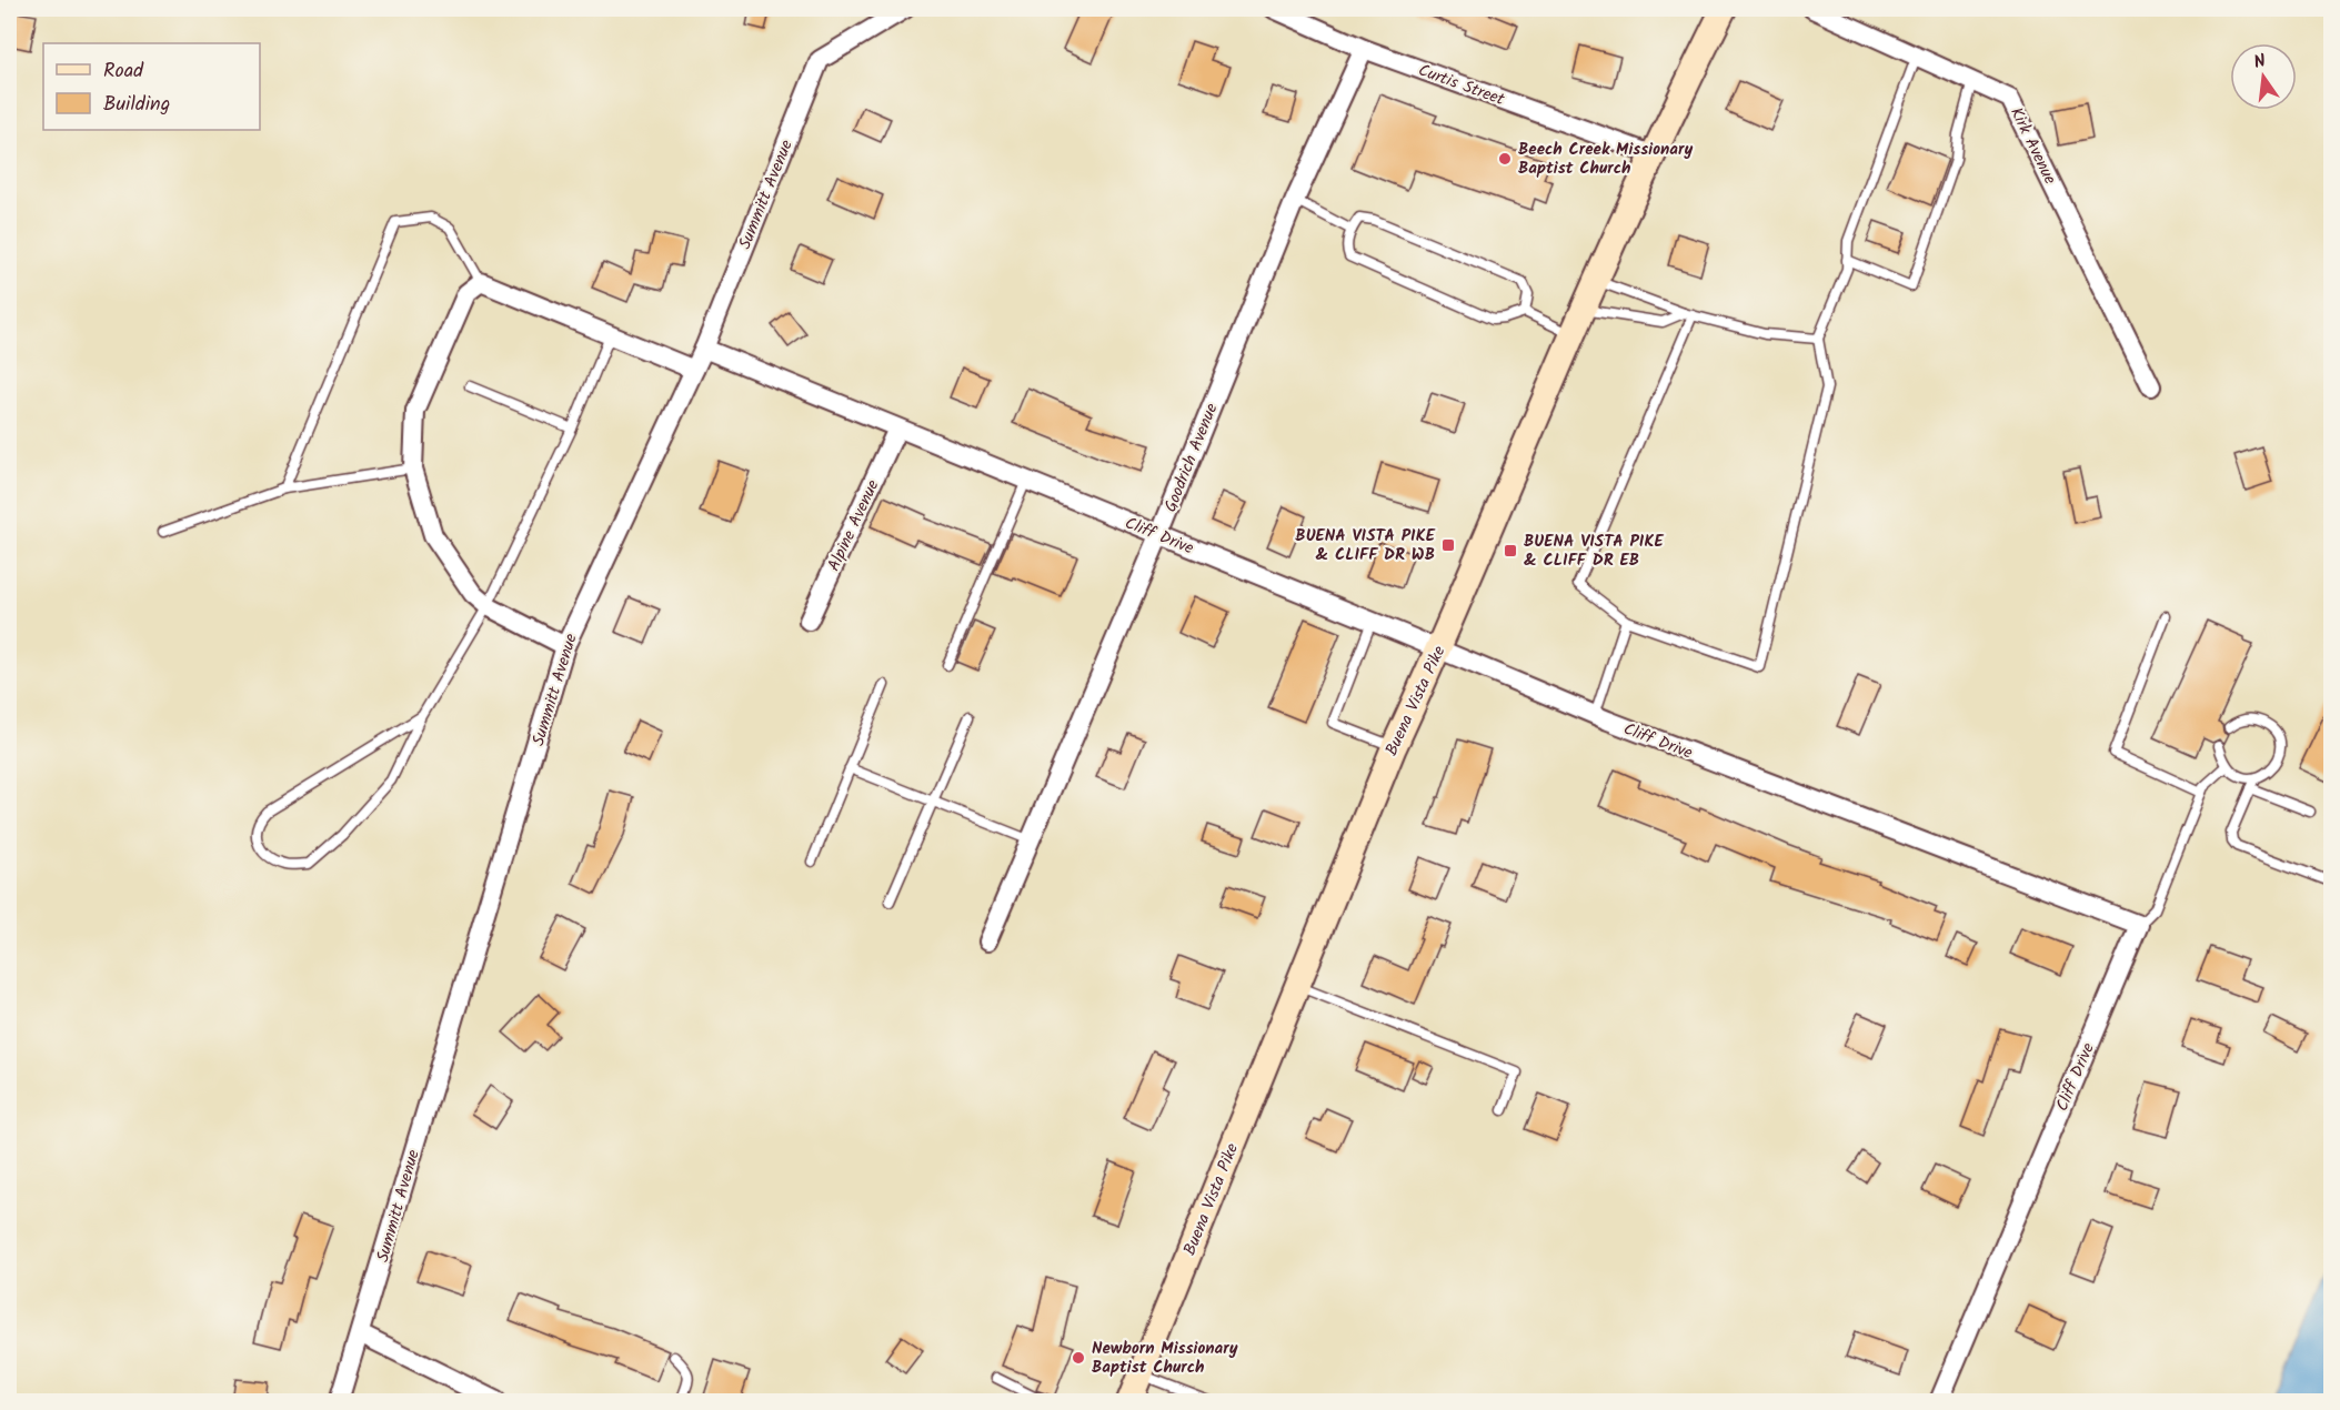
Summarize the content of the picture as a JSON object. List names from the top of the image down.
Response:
{
  "streets": {
    "main road": ["Buena Vista Pike"],
    "street": [
      "Curtis Street",
      "Kirk Avenue",
      "Summitt Avenue",
      "Goodrich Avenue",
      "Alpine Avenue",
      "Cliff Drive"
    ]
  },
  "crossings": [
    ["Curtis Street", "Goodrich Avenue"],
    ["Curtis Street", "Buena Vista Pike"],
    ["Summitt Avenue", "Cliff Drive"],
    ["Goodrich Avenue", "Cliff Drive"],
    ["Alpine Avenue", "Cliff Drive"],
    ["Cliff Drive", "Buena Vista Pike"]
  ],
  "places": {
    "other": ["Beech Creek Missionary Baptist Church", "Newborn Missionary Baptist Church"],
    "transit": ["BUENA VISTA PIKE & CLIFF DR WB", "BUENA VISTA PIKE & CLIFF DR EB"]
  },
  "legend": ["Road", "Building"],
  "north": "top"
}
